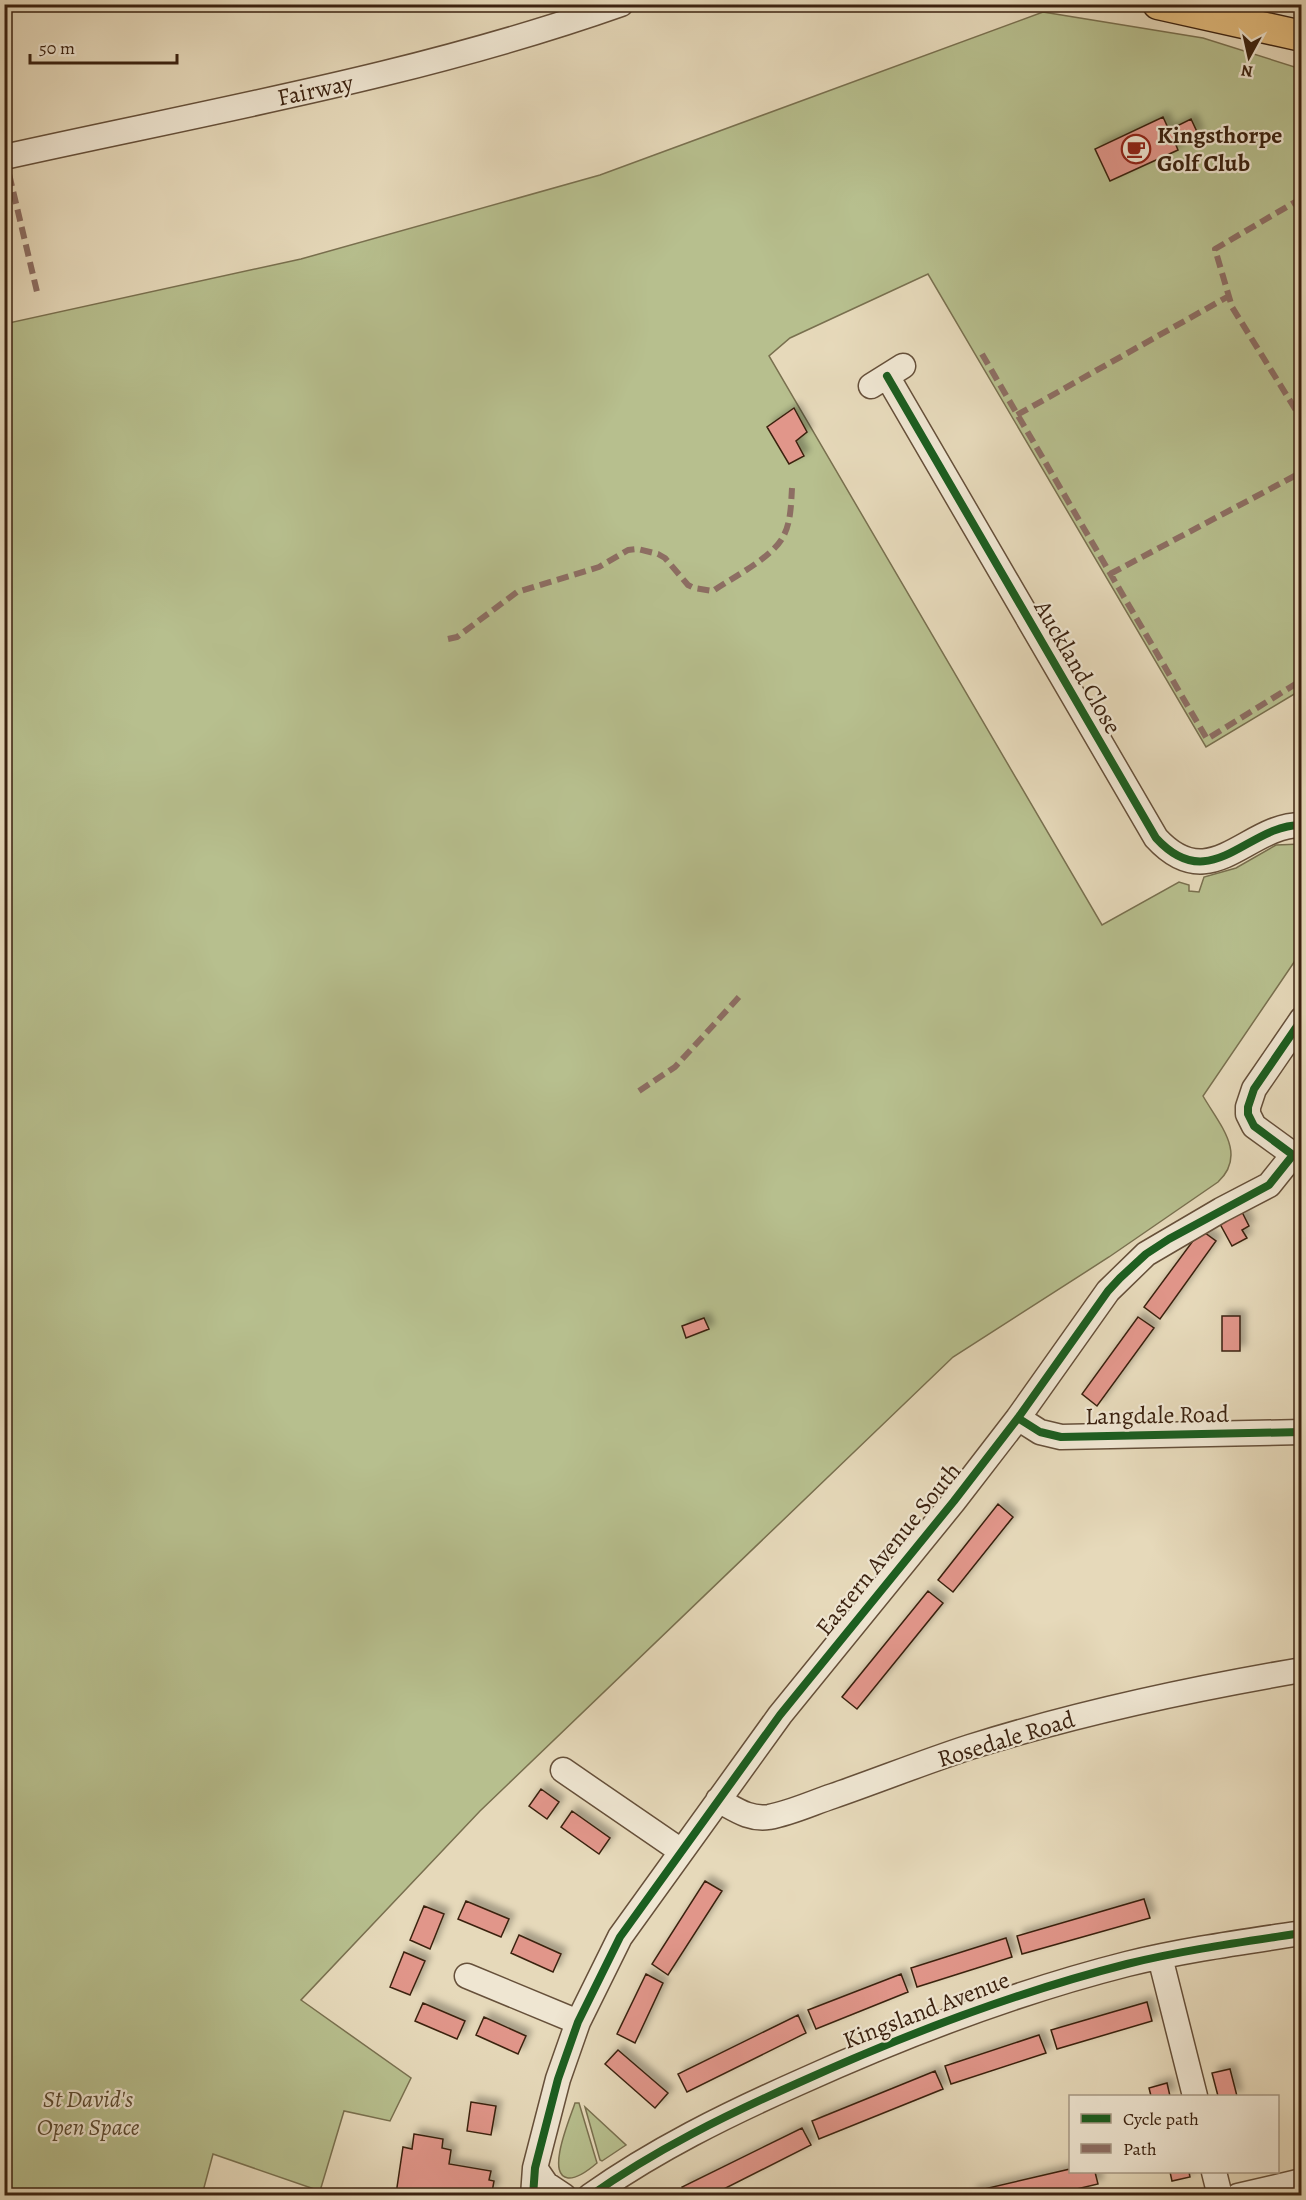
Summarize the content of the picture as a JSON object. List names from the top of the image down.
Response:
{
  "streets": {
    "street": [
      "Fairway",
      "Auckland Close",
      "Langdale Road",
      "Eastern Avenue South",
      "Rosedale Road",
      "Kingsland Avenue"
    ]
  },
  "crossings": [
    ["Langdale Road", "Eastern Avenue South"],
    ["Eastern Avenue South", "Rosedale Road"]
  ],
  "parks": ["St David's Open Space"],
  "places": {
    "cafe": ["Kingsthorpe Golf Club"]
  },
  "legend": ["Cycle path", "Path"],
  "scale_bar": "50 m",
  "north": "bottom"
}
